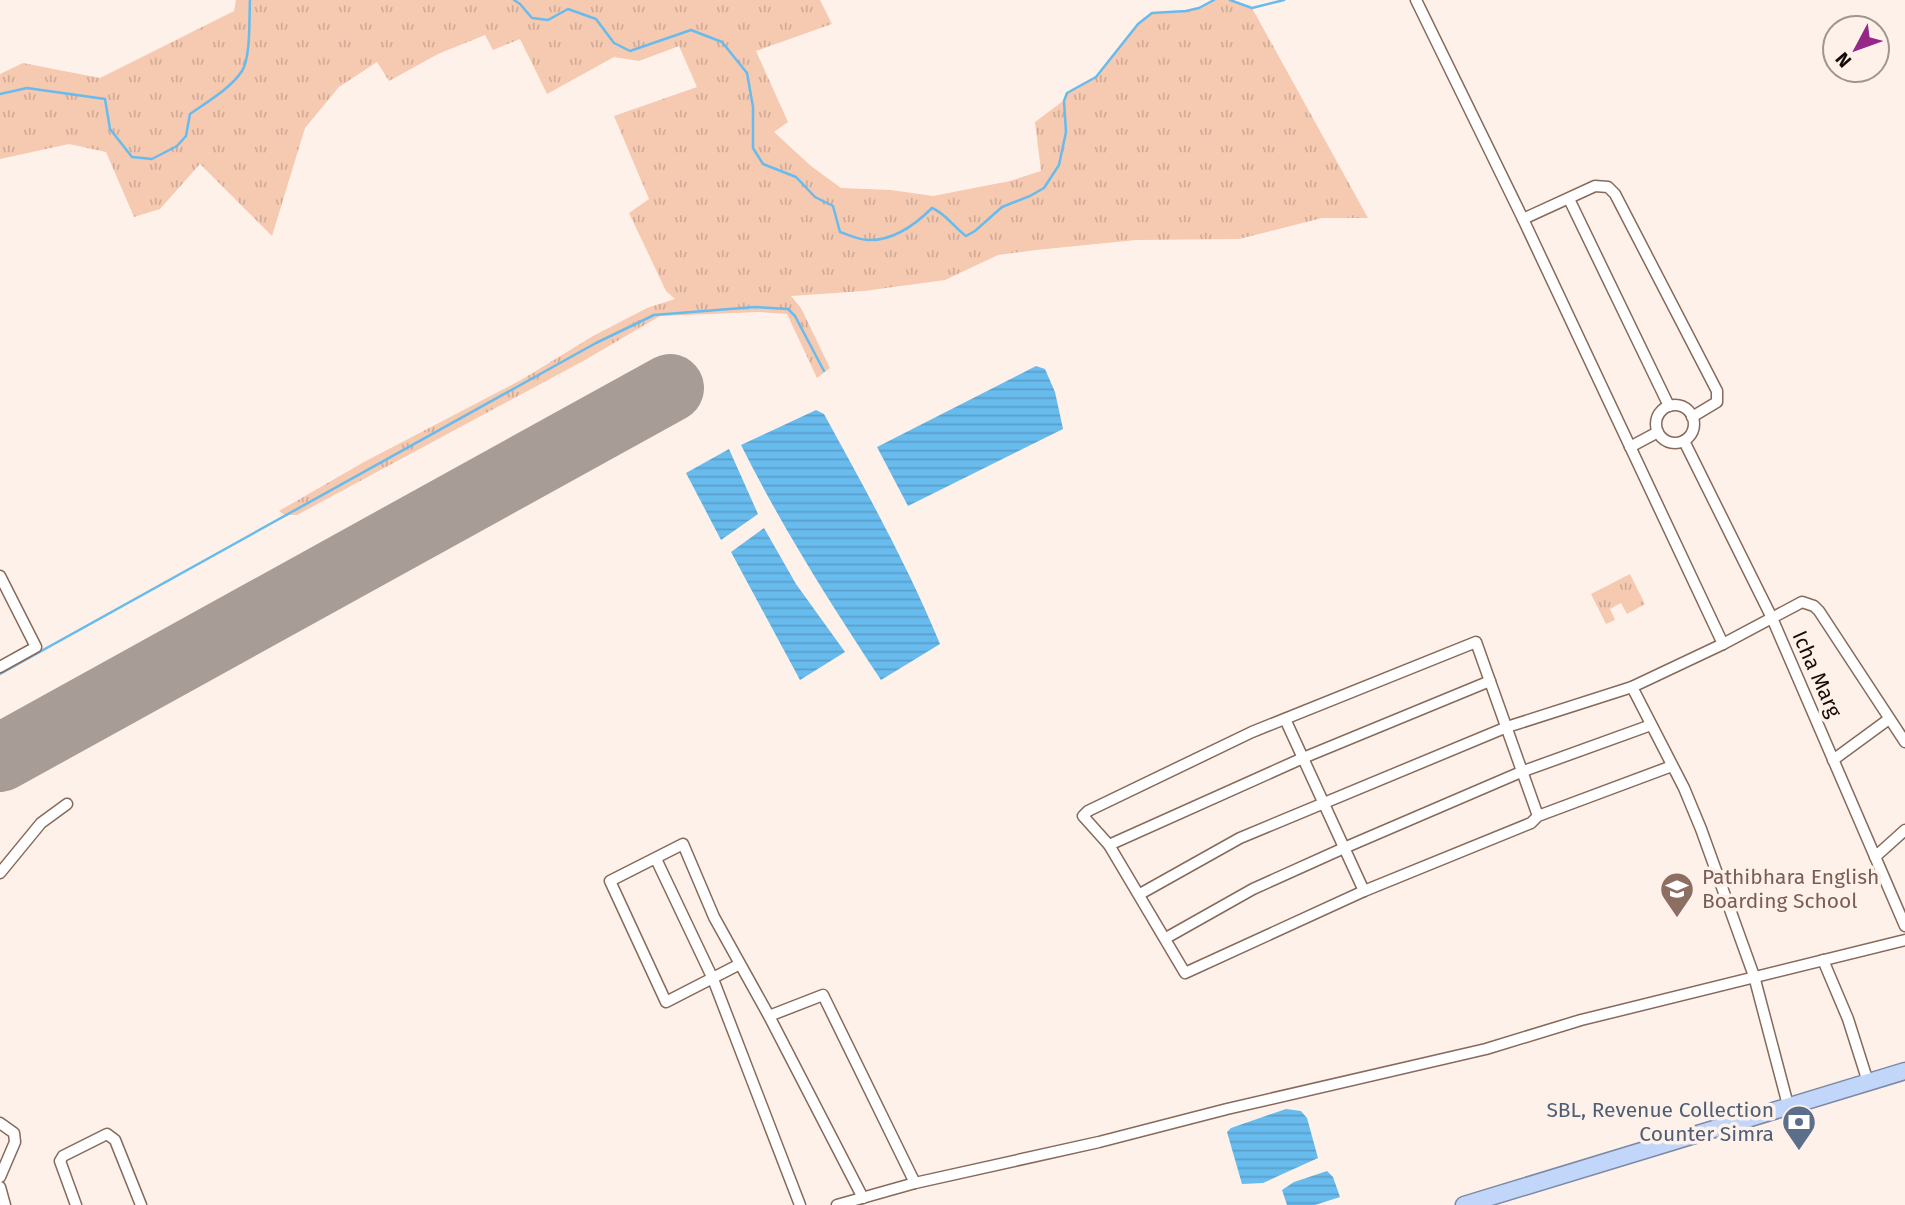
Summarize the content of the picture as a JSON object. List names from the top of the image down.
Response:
{
  "streets": {
    "street": ["Icha Marg"]
  },
  "places": {
    "school or university": ["Pathibhara English Boarding School"],
    "bank": ["SBL, Revenue Collection Counter Simra"]
  },
  "north": "bottom left"
}
